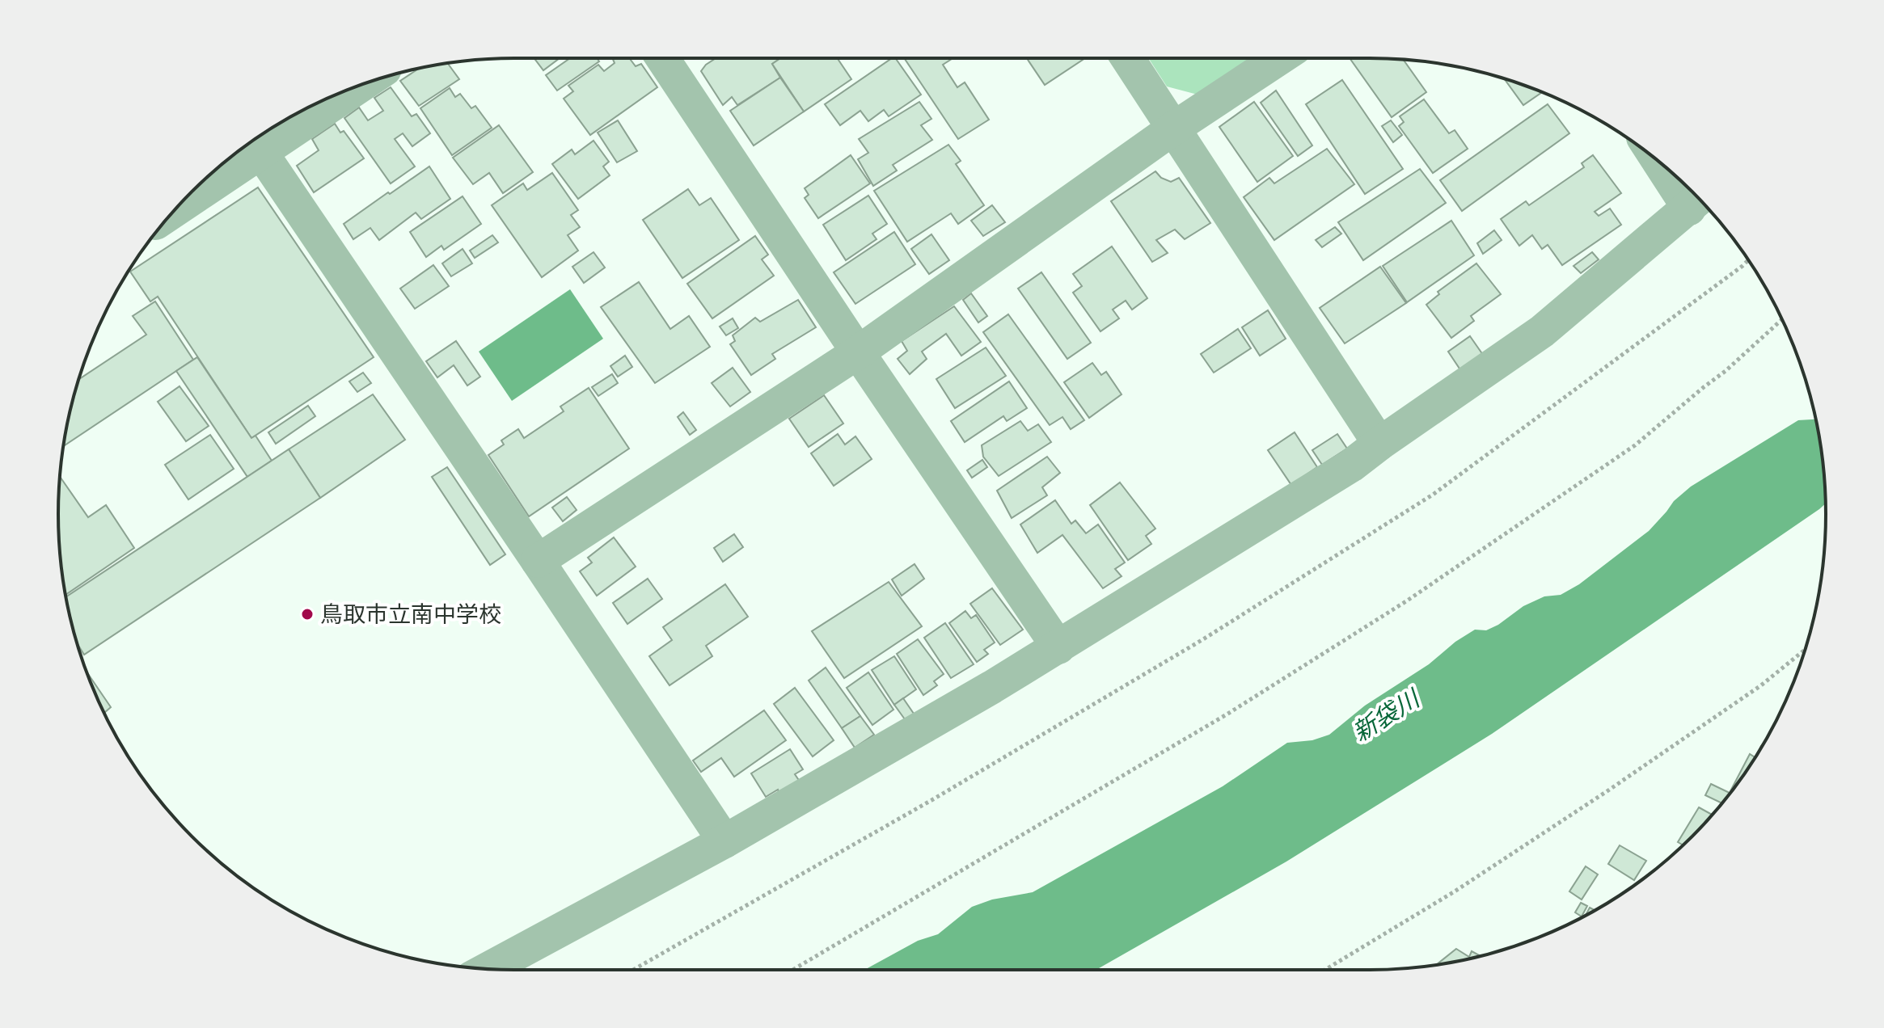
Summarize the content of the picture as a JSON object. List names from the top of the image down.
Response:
{
  "water": ["新袋川"],
  "places": ["鳥取市立南中学校"]
}
